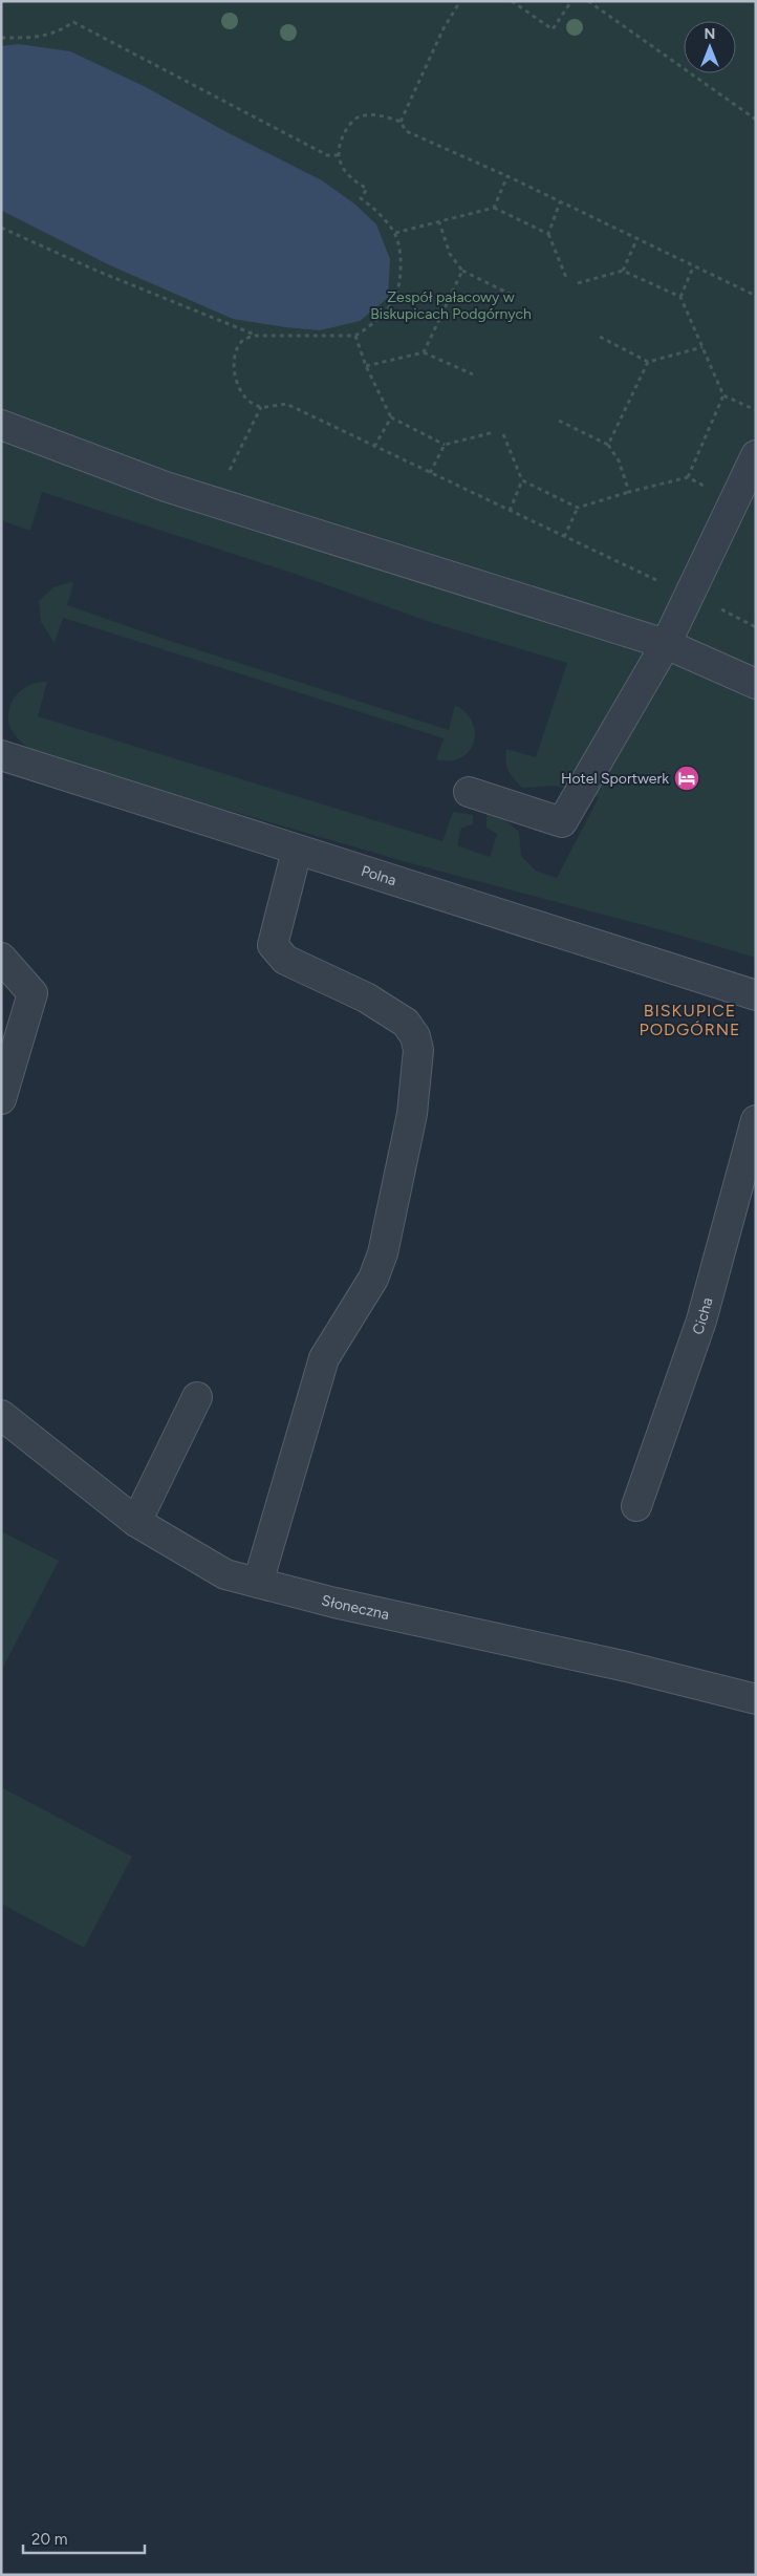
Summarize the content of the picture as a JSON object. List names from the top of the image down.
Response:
{
  "streets": {
    "street": ["Polna", "Cicha", "Słoneczna"]
  },
  "districts": ["BISKUPICE PODGÓRNE"],
  "parks": ["Zespół pałacowy w Biskupicach Podgórnych"],
  "places": {
    "hotel": ["Hotel Sportwerk"]
  },
  "scale_bar": "20 m",
  "north": "top"
}
